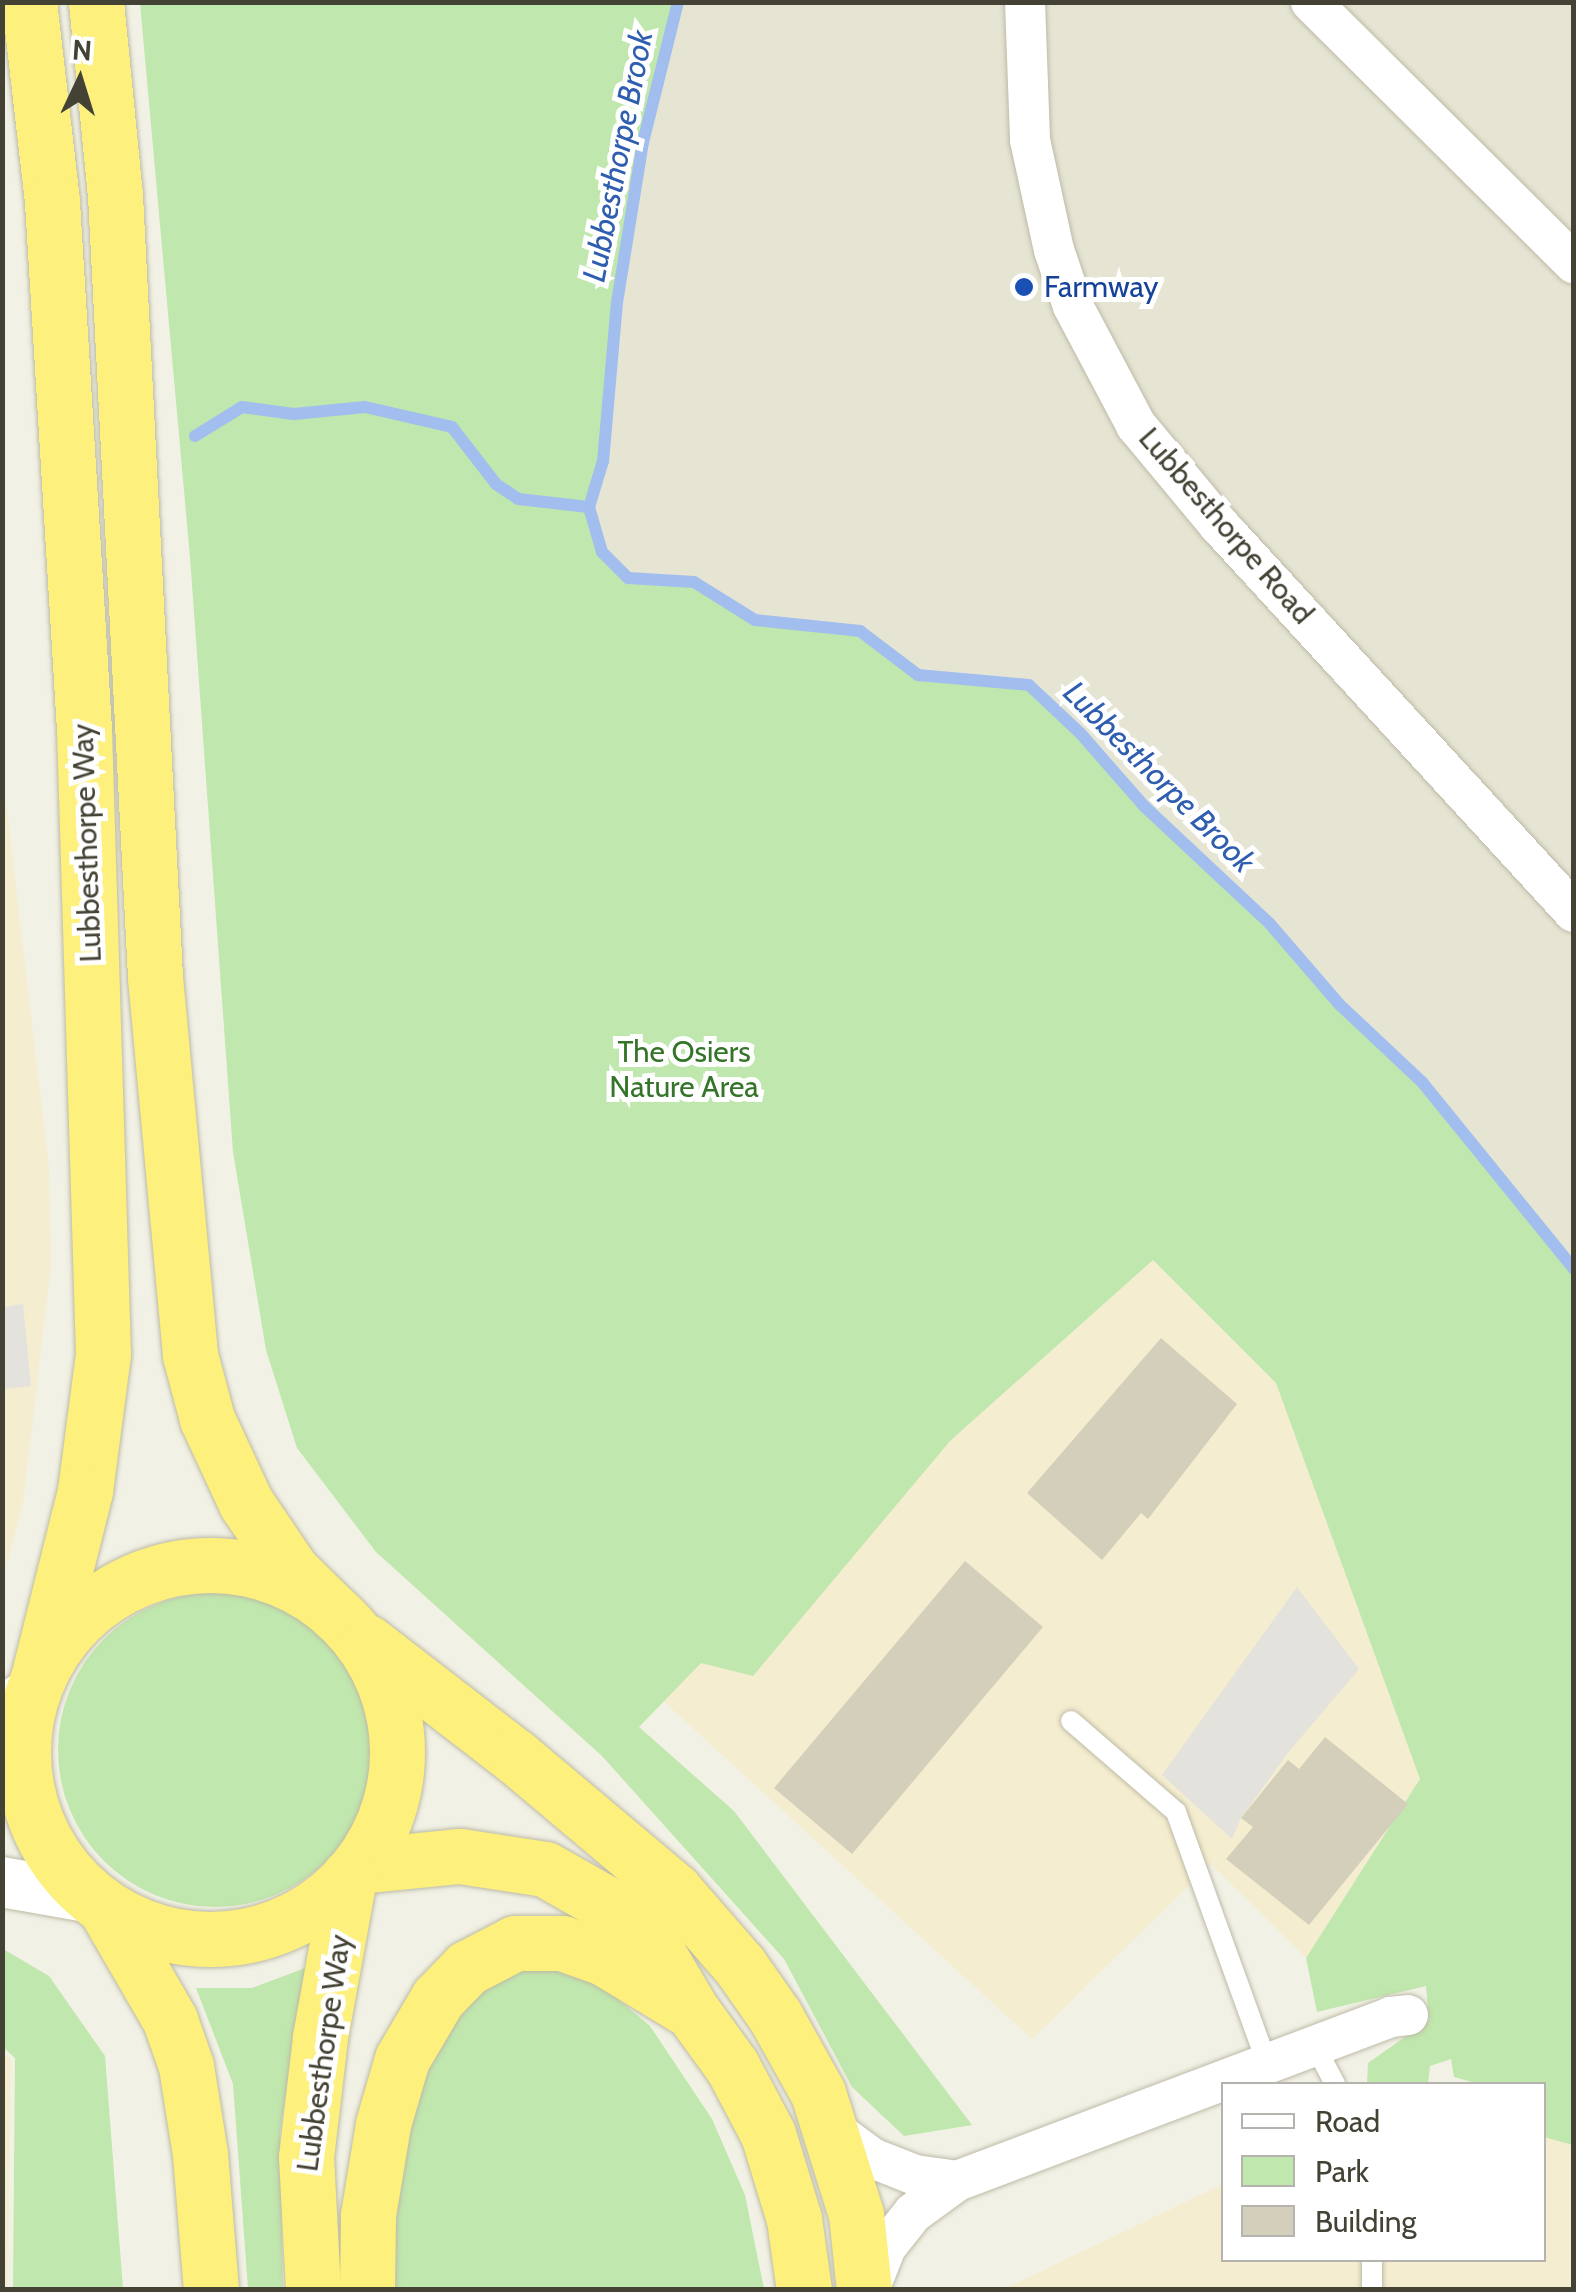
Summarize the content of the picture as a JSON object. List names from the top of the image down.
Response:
{
  "streets": {
    "highway": ["Lubbesthorpe Way"],
    "street": ["Lubbesthorpe Road"]
  },
  "water": ["Lubbesthorpe Brook"],
  "parks": ["The Osiers Nature Area"],
  "places": ["Farmway"],
  "legend": ["Road", "Park", "Building"],
  "north": "top"
}
